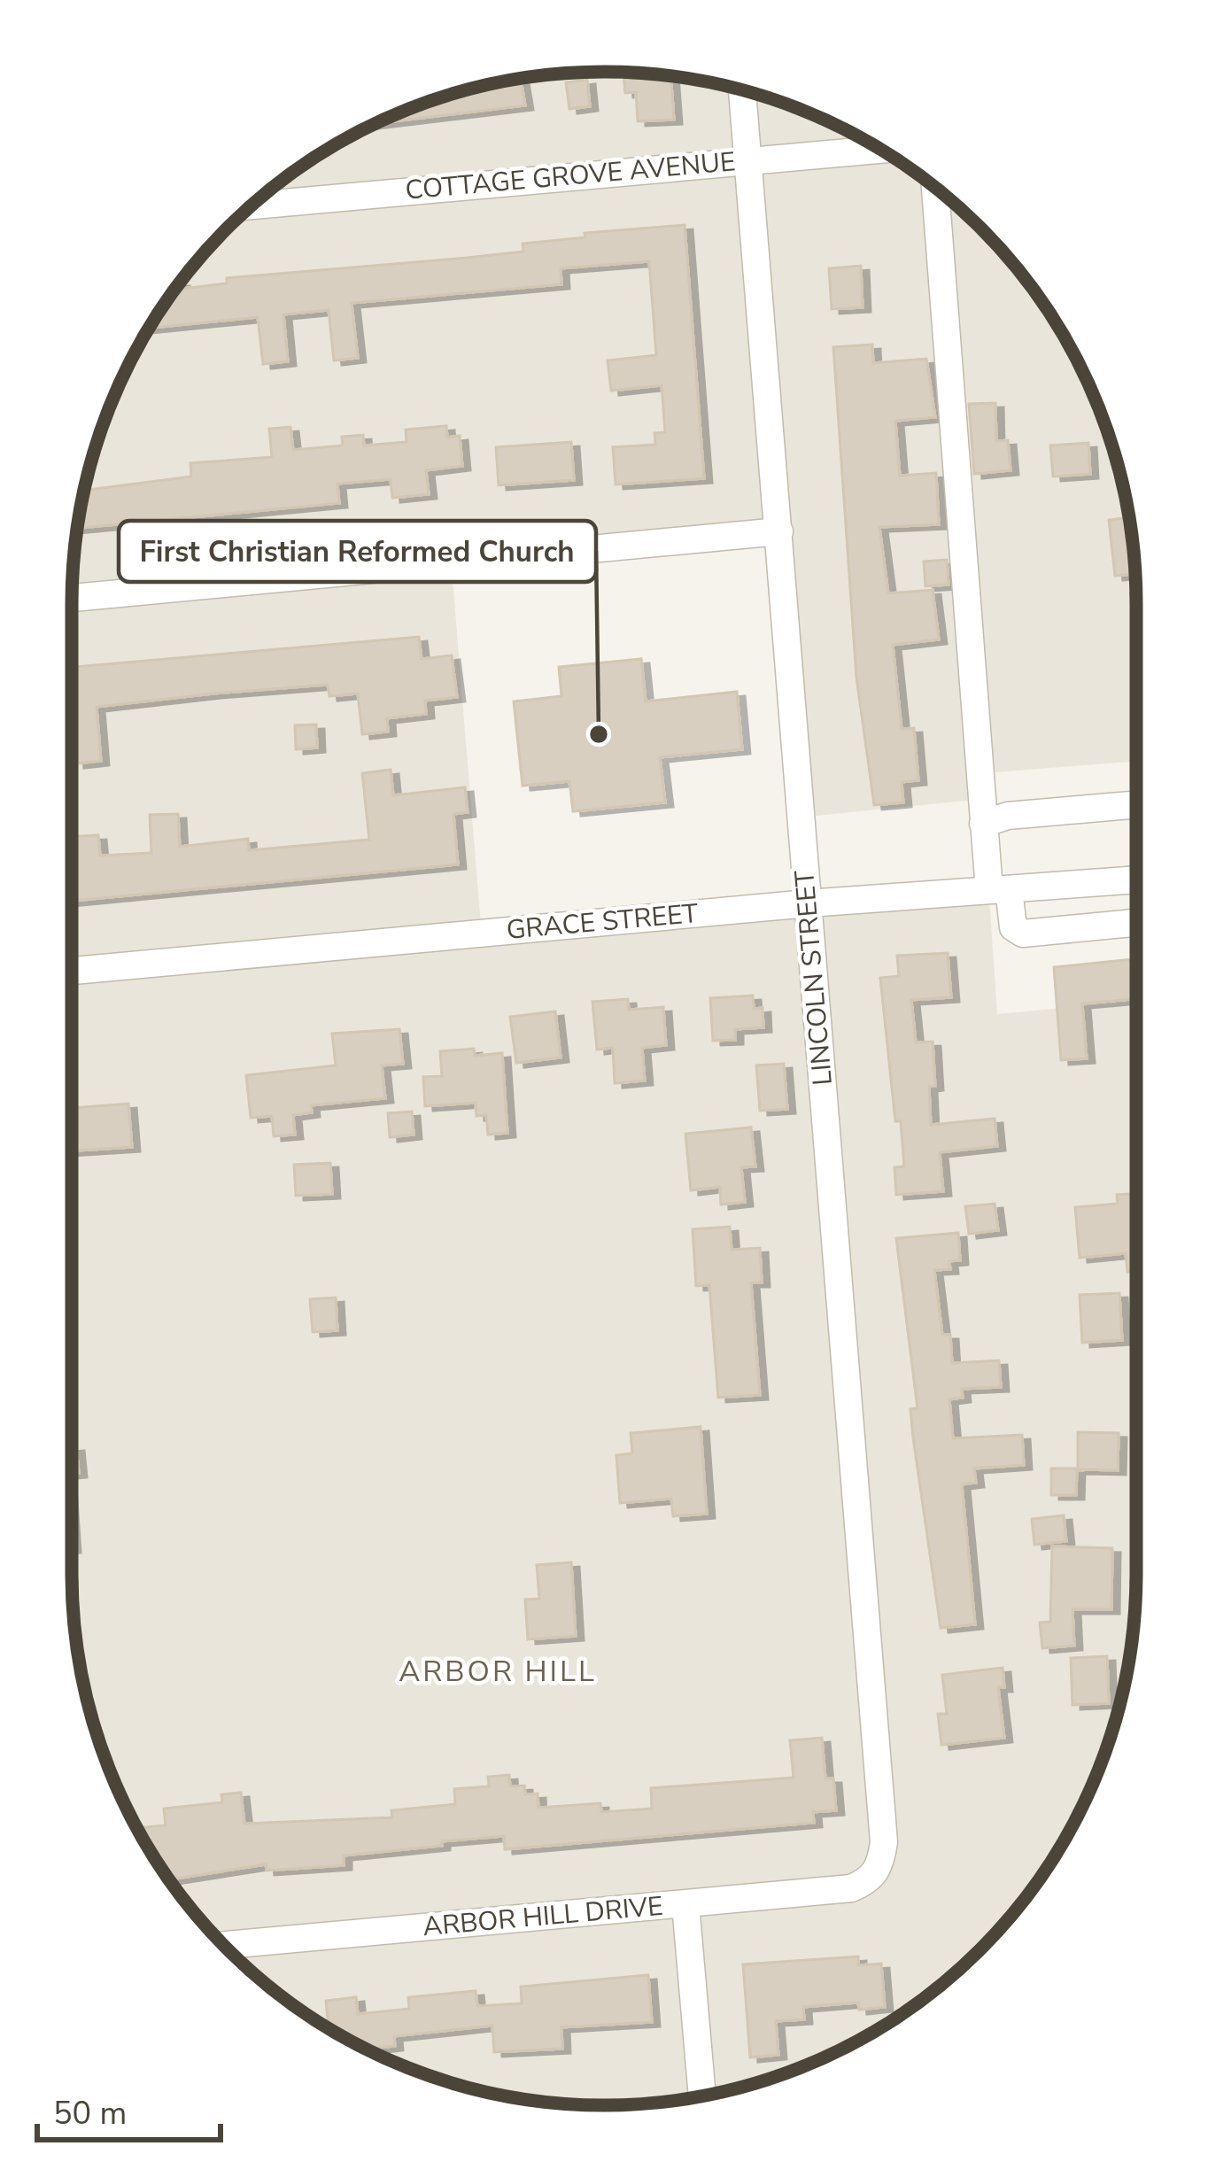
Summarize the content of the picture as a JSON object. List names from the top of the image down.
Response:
{
  "streets": {
    "street": [
      "COTTAGE GROVE AVENUE",
      "GRACE STREET",
      "LINCOLN STREET",
      "ARBOR HILL DRIVE"
    ]
  },
  "crossings": [
    ["COTTAGE GROVE AVENUE", "LINCOLN STREET"],
    ["GRACE STREET", "LINCOLN STREET"],
    ["LINCOLN STREET", "ARBOR HILL DRIVE"]
  ],
  "districts": ["ARBOR HILL"],
  "places": ["First Christian Reformed Church"],
  "scale_bar": "50 m"
}
